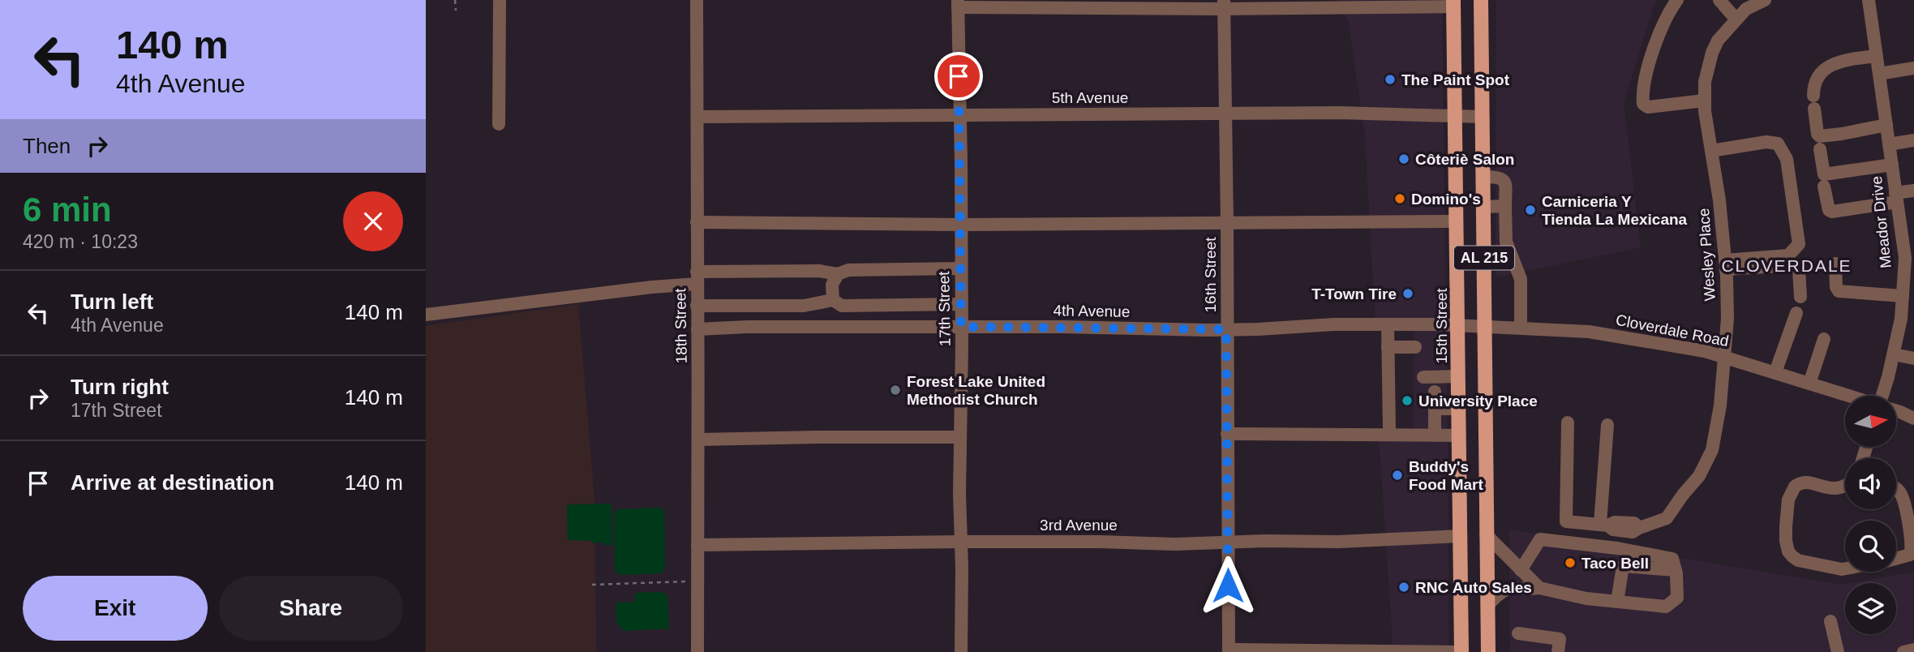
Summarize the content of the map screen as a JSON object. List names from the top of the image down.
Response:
{
  "streets": {
    "main road": ["AL 215", "15th Street"],
    "street": [
      "5th Avenue",
      "Meador Drive",
      "Wesley Place",
      "16th Street",
      "17th Street",
      "4th Avenue",
      "18th Street",
      "Cloverdale Road",
      "3rd Avenue"
    ]
  },
  "crossings": [
    ["5th Avenue", "AL 215"],
    ["5th Avenue", "16th Street"],
    ["5th Avenue", "17th Street"],
    ["5th Avenue", "18th Street"],
    ["5th Avenue", "15th Street"],
    ["Wesley Place", "Cloverdale Road"],
    ["AL 215", "4th Avenue"],
    ["AL 215", "Cloverdale Road"],
    ["16th Street", "4th Avenue"],
    ["16th Street", "3rd Avenue"],
    ["17th Street", "4th Avenue"],
    ["17th Street", "3rd Avenue"],
    ["4th Avenue", "18th Street"],
    ["4th Avenue", "15th Street"],
    ["4th Avenue", "Cloverdale Road"],
    ["18th Street", "3rd Avenue"],
    ["15th Street", "3rd Avenue"]
  ],
  "districts": ["CLOVERDALE"],
  "places": [
    "The Paint Spot",
    "Côteriè Salon",
    "Domino's",
    "Carniceria Y Tienda La Mexicana",
    "T-Town Tire",
    "Forest Lake United Methodist Church",
    "University Place",
    "Buddy's Food Mart",
    "Taco Bell",
    "RNC Auto Sales"
  ],
  "north": "right",
  "page": {
    "turn": ["140 m", "4th Avenue"],
    "then": "Then",
    "heading": ["6 min", "420 m · 10:23"],
    "list": [
      {
        "name": "Turn left",
        "note": "4th Avenue",
        "value": "140 m"
      },
      {
        "name": "Turn right",
        "note": "17th Street",
        "value": "140 m"
      },
      {
        "name": "Arrive at destination",
        "value": "140 m"
      }
    ],
    "buttons": ["Exit", "Share"]
  }
}
